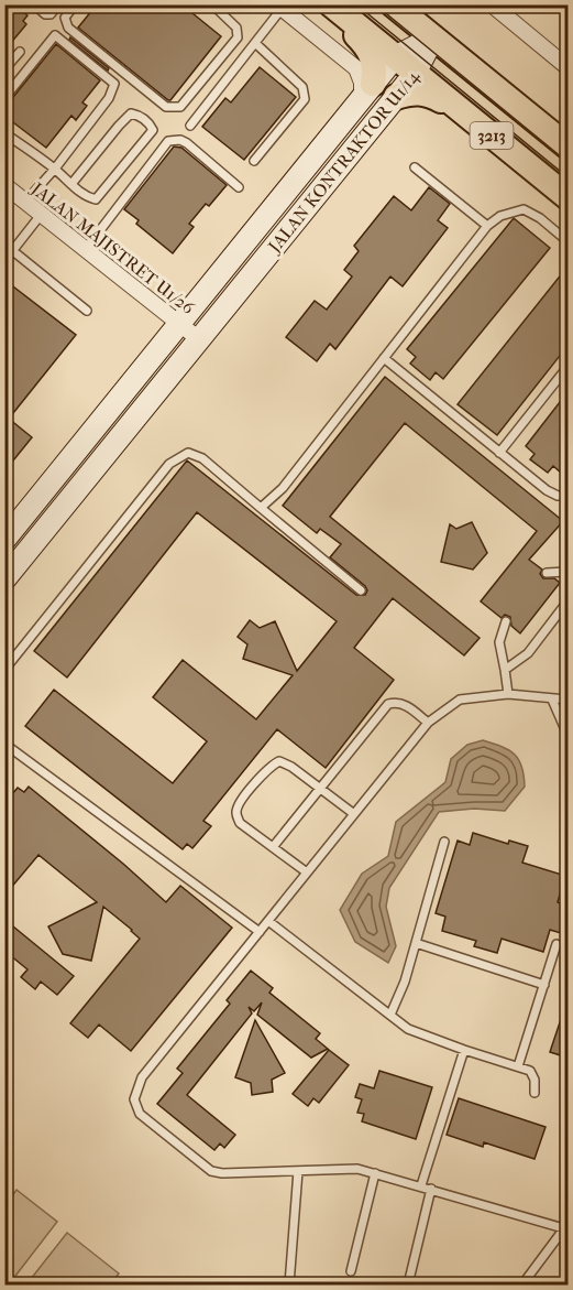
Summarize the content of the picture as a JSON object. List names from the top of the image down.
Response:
{
  "streets": {
    "main road": ["3213"],
    "street": ["JALAN KONTRAKTOR U1/14", "JALAN MAJISTRET U1/26"]
  },
  "crossings": [
    ["3213", "JALAN KONTRAKTOR U1/14"],
    ["JALAN KONTRAKTOR U1/14", "JALAN MAJISTRET U1/26"]
  ]
}
